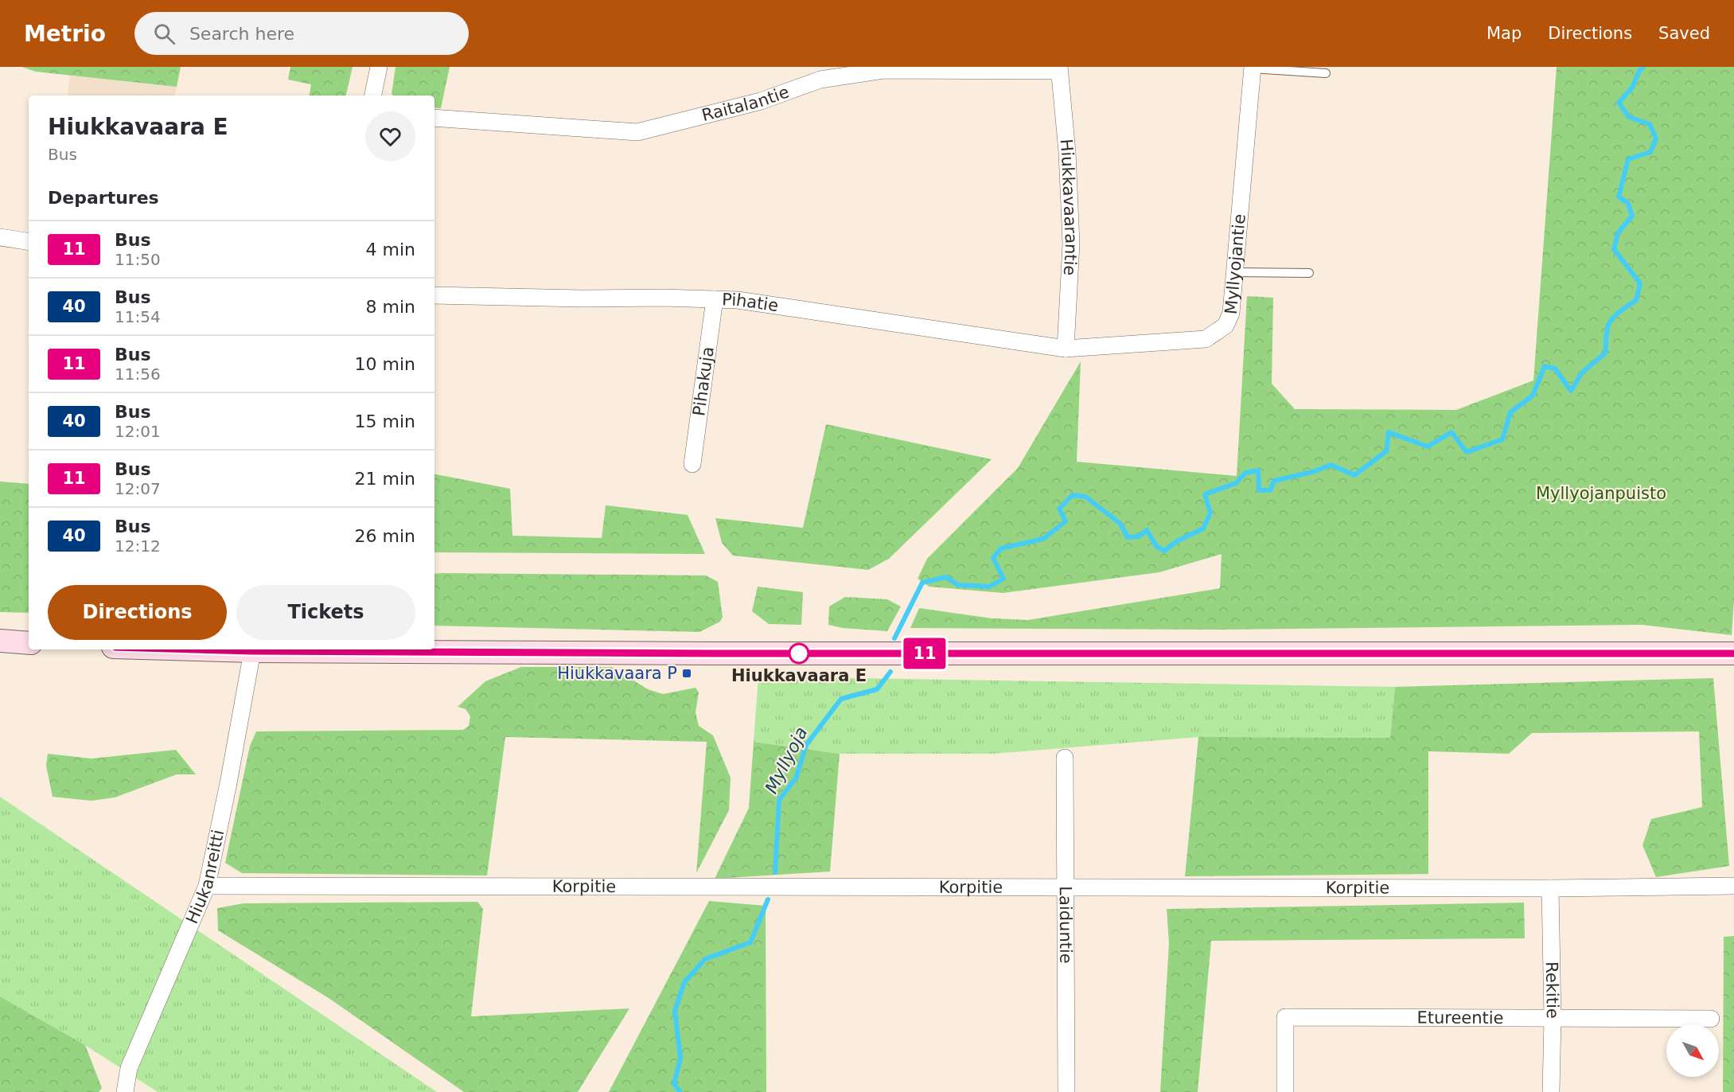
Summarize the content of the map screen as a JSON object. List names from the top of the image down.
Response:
{
  "streets": {
    "street": [
      "Raitalantie",
      "Hiukkavaarantie",
      "Myllyojantie",
      "Pihatie",
      "Pihakuja",
      "Hiukanreitti",
      "Korpitie",
      "Laiduntie",
      "Rekitie",
      "Etureentie"
    ]
  },
  "crossings": [
    ["Raitalantie", "Hiukkavaarantie"],
    ["Hiukkavaarantie", "Myllyojantie"],
    ["Hiukkavaarantie", "Pihatie"],
    ["Myllyojantie", "Pihatie"],
    ["Pihatie", "Pihakuja"],
    ["Hiukanreitti", "Korpitie"],
    ["Korpitie", "Laiduntie"],
    ["Korpitie", "Rekitie"],
    ["Rekitie", "Etureentie"]
  ],
  "water": ["Myllyoja"],
  "parks": ["Myllyojanpuisto"],
  "places": {
    "other": ["Hiukkavaara E"],
    "transit": ["Hiukkavaara P"]
  },
  "lines": ["bus line 11"],
  "north": "bottom right",
  "page": {
    "header": "Metrio",
    "search": "Search here",
    "nav": ["Map", "Directions", "Saved"],
    "on_map": "11",
    "heading": [
      ["Hiukkavaara E", "Bus"],
      "Departures"
    ],
    "list": [
      {
        "mark": "11",
        "name": "Bus",
        "note": "11:50",
        "value": "4 min"
      },
      {
        "mark": "40",
        "name": "Bus",
        "note": "11:54",
        "value": "8 min"
      },
      {
        "mark": "11",
        "name": "Bus",
        "note": "11:56",
        "value": "10 min"
      },
      {
        "mark": "40",
        "name": "Bus",
        "note": "12:01",
        "value": "15 min"
      },
      {
        "mark": "11",
        "name": "Bus",
        "note": "12:07",
        "value": "21 min"
      },
      {
        "mark": "40",
        "name": "Bus",
        "note": "12:12",
        "value": "26 min"
      }
    ],
    "buttons": ["Directions", "Tickets"]
  }
}
